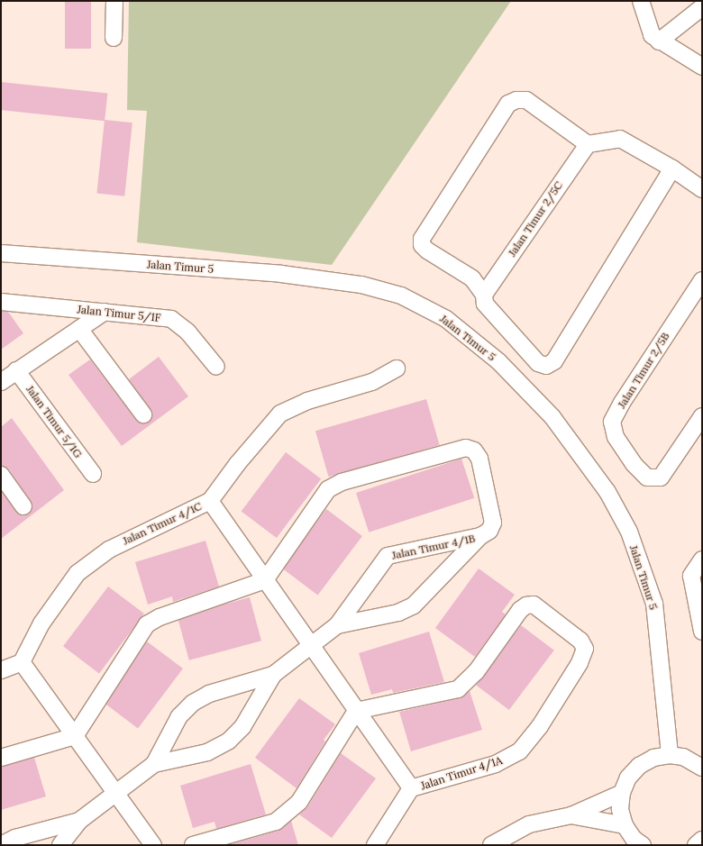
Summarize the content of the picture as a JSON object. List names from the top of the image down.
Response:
{
  "streets": {
    "street": [
      "Jalan Timur 2/5C",
      "Jalan Timur 5",
      "Jalan Timur 5/1F",
      "Jalan Timur 2/5B",
      "Jalan Timur 5/1G",
      "Jalan Timur 4/1C",
      "Jalan Timur 4/1B",
      "Jalan Timur 4/1A"
    ]
  }
}
